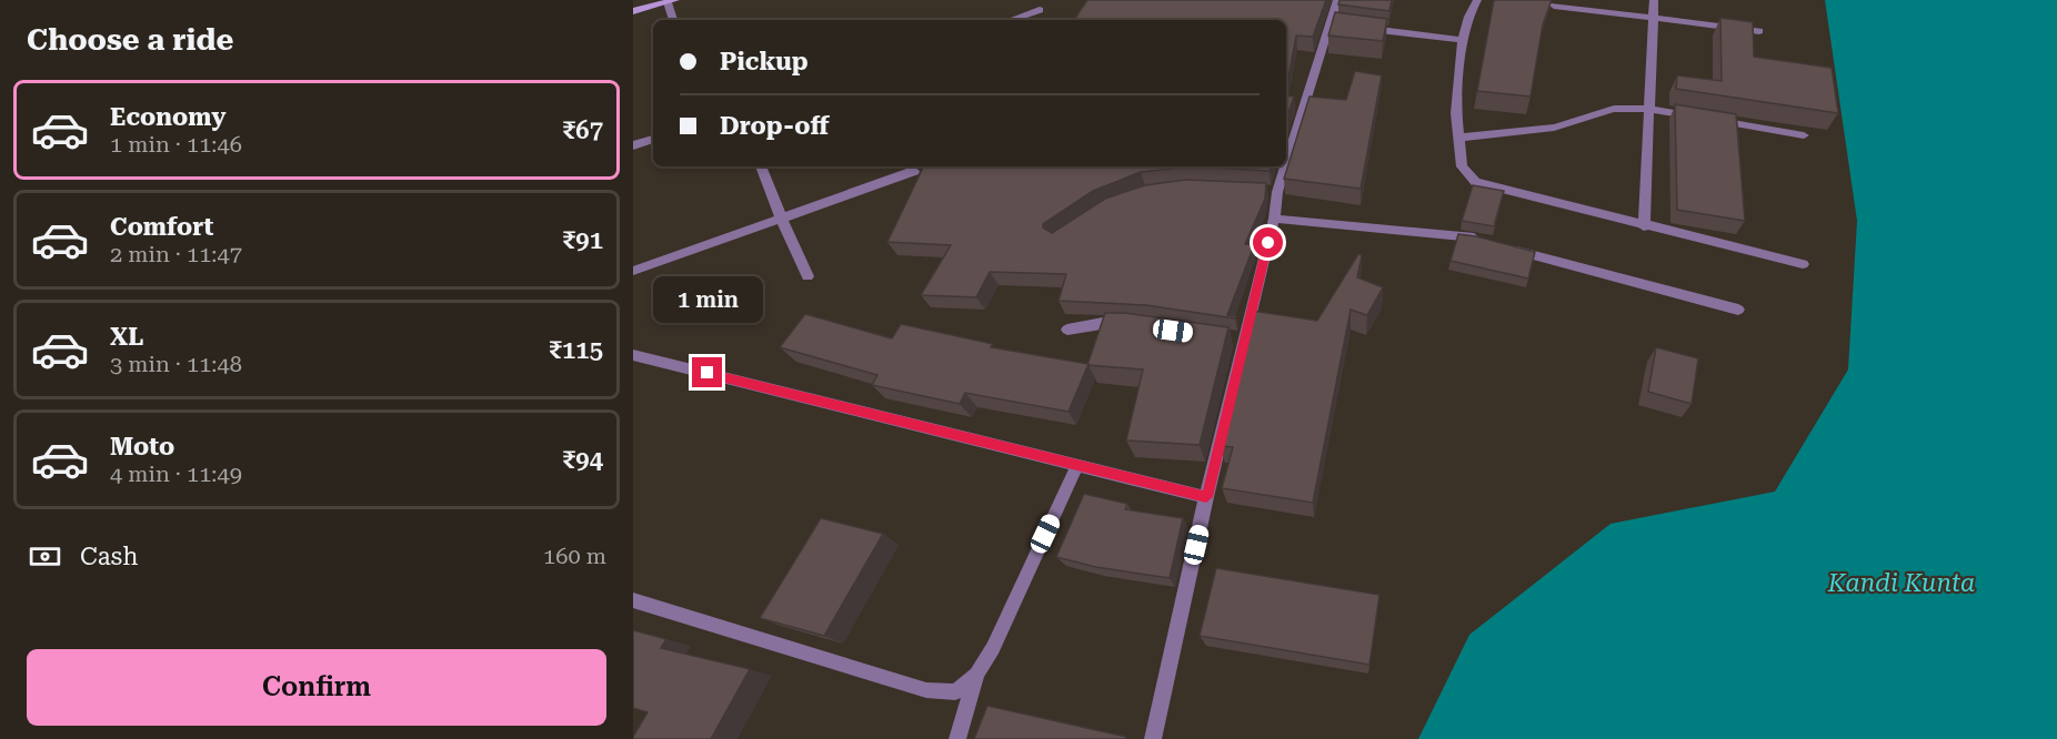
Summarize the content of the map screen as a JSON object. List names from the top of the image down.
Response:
{
  "water": ["Kandi Kunta"],
  "page": {
    "heading": "Choose a ride",
    "banner": ["Pickup", "Drop-off"],
    "list": [
      {
        "name": "Economy",
        "note": "1 min · 11:46",
        "value": "₹67"
      },
      {
        "name": "Comfort",
        "note": "2 min · 11:47",
        "value": "₹91"
      },
      {
        "name": "XL",
        "note": "3 min · 11:48",
        "value": "₹115"
      },
      {
        "name": "Moto",
        "note": "4 min · 11:49",
        "value": "₹94"
      }
    ],
    "bubble": "1 min",
    "pay": ["Cash", "160 m"],
    "buttons": "Confirm"
  }
}
